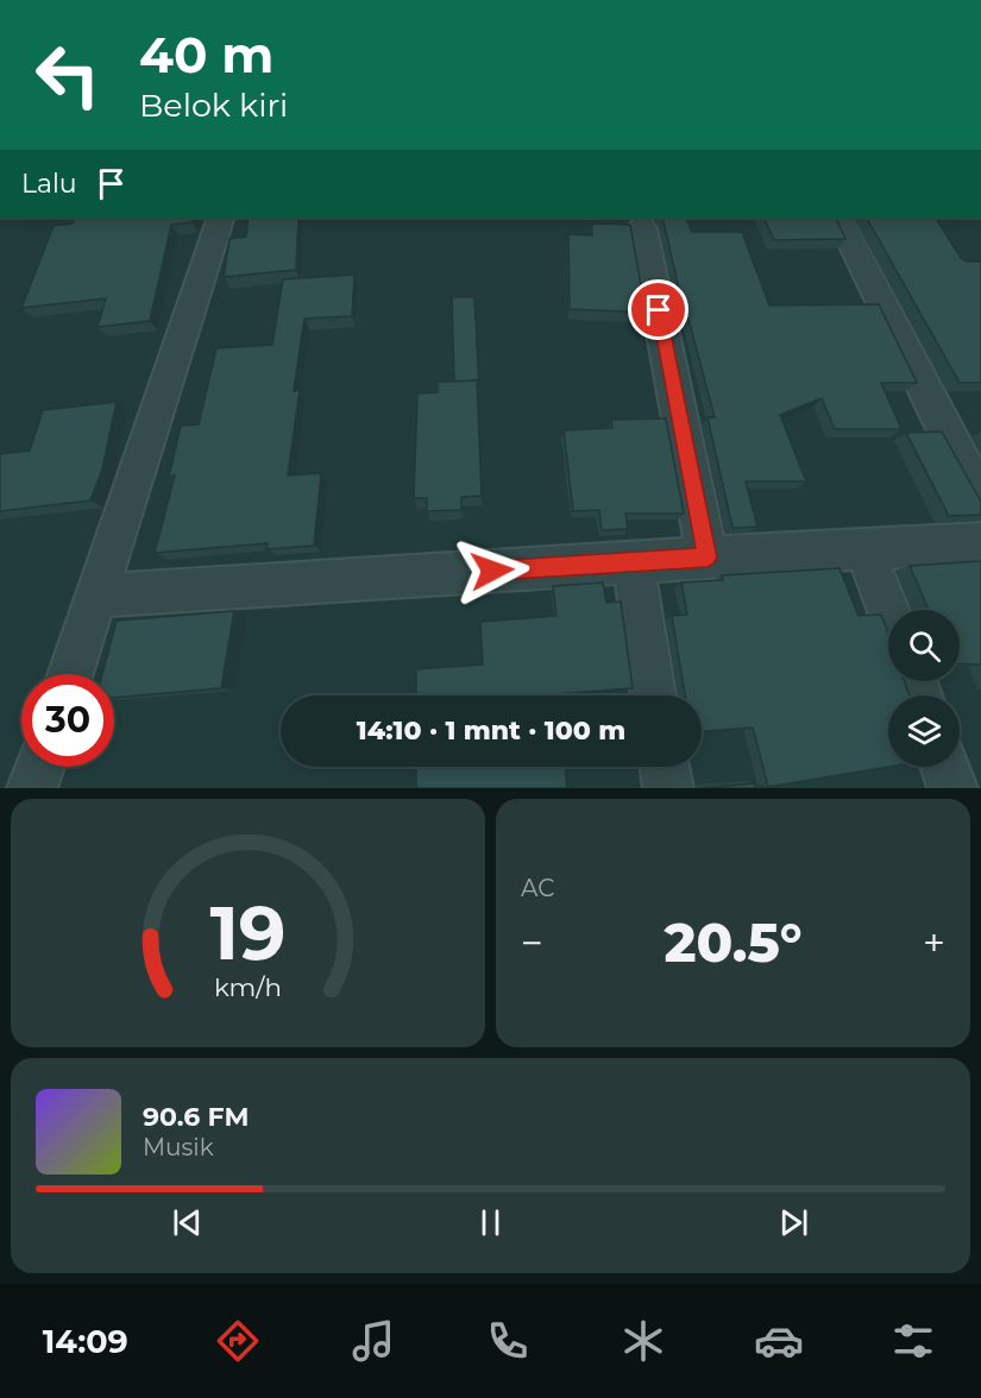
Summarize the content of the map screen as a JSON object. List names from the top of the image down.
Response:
{
  "page": {
    "turn": ["40 m", "Belok kiri"],
    "then": "Lalu",
    "limit": "30",
    "trip": "14:10 · 1 mnt · 100 m",
    "tile": "AC",
    "heat": ["−", "20.5°", "+"],
    "song": ["90.6 FM", "Musik"],
    "tabs": "14:09",
    "gauge": ["19", "km/h"]
  }
}
